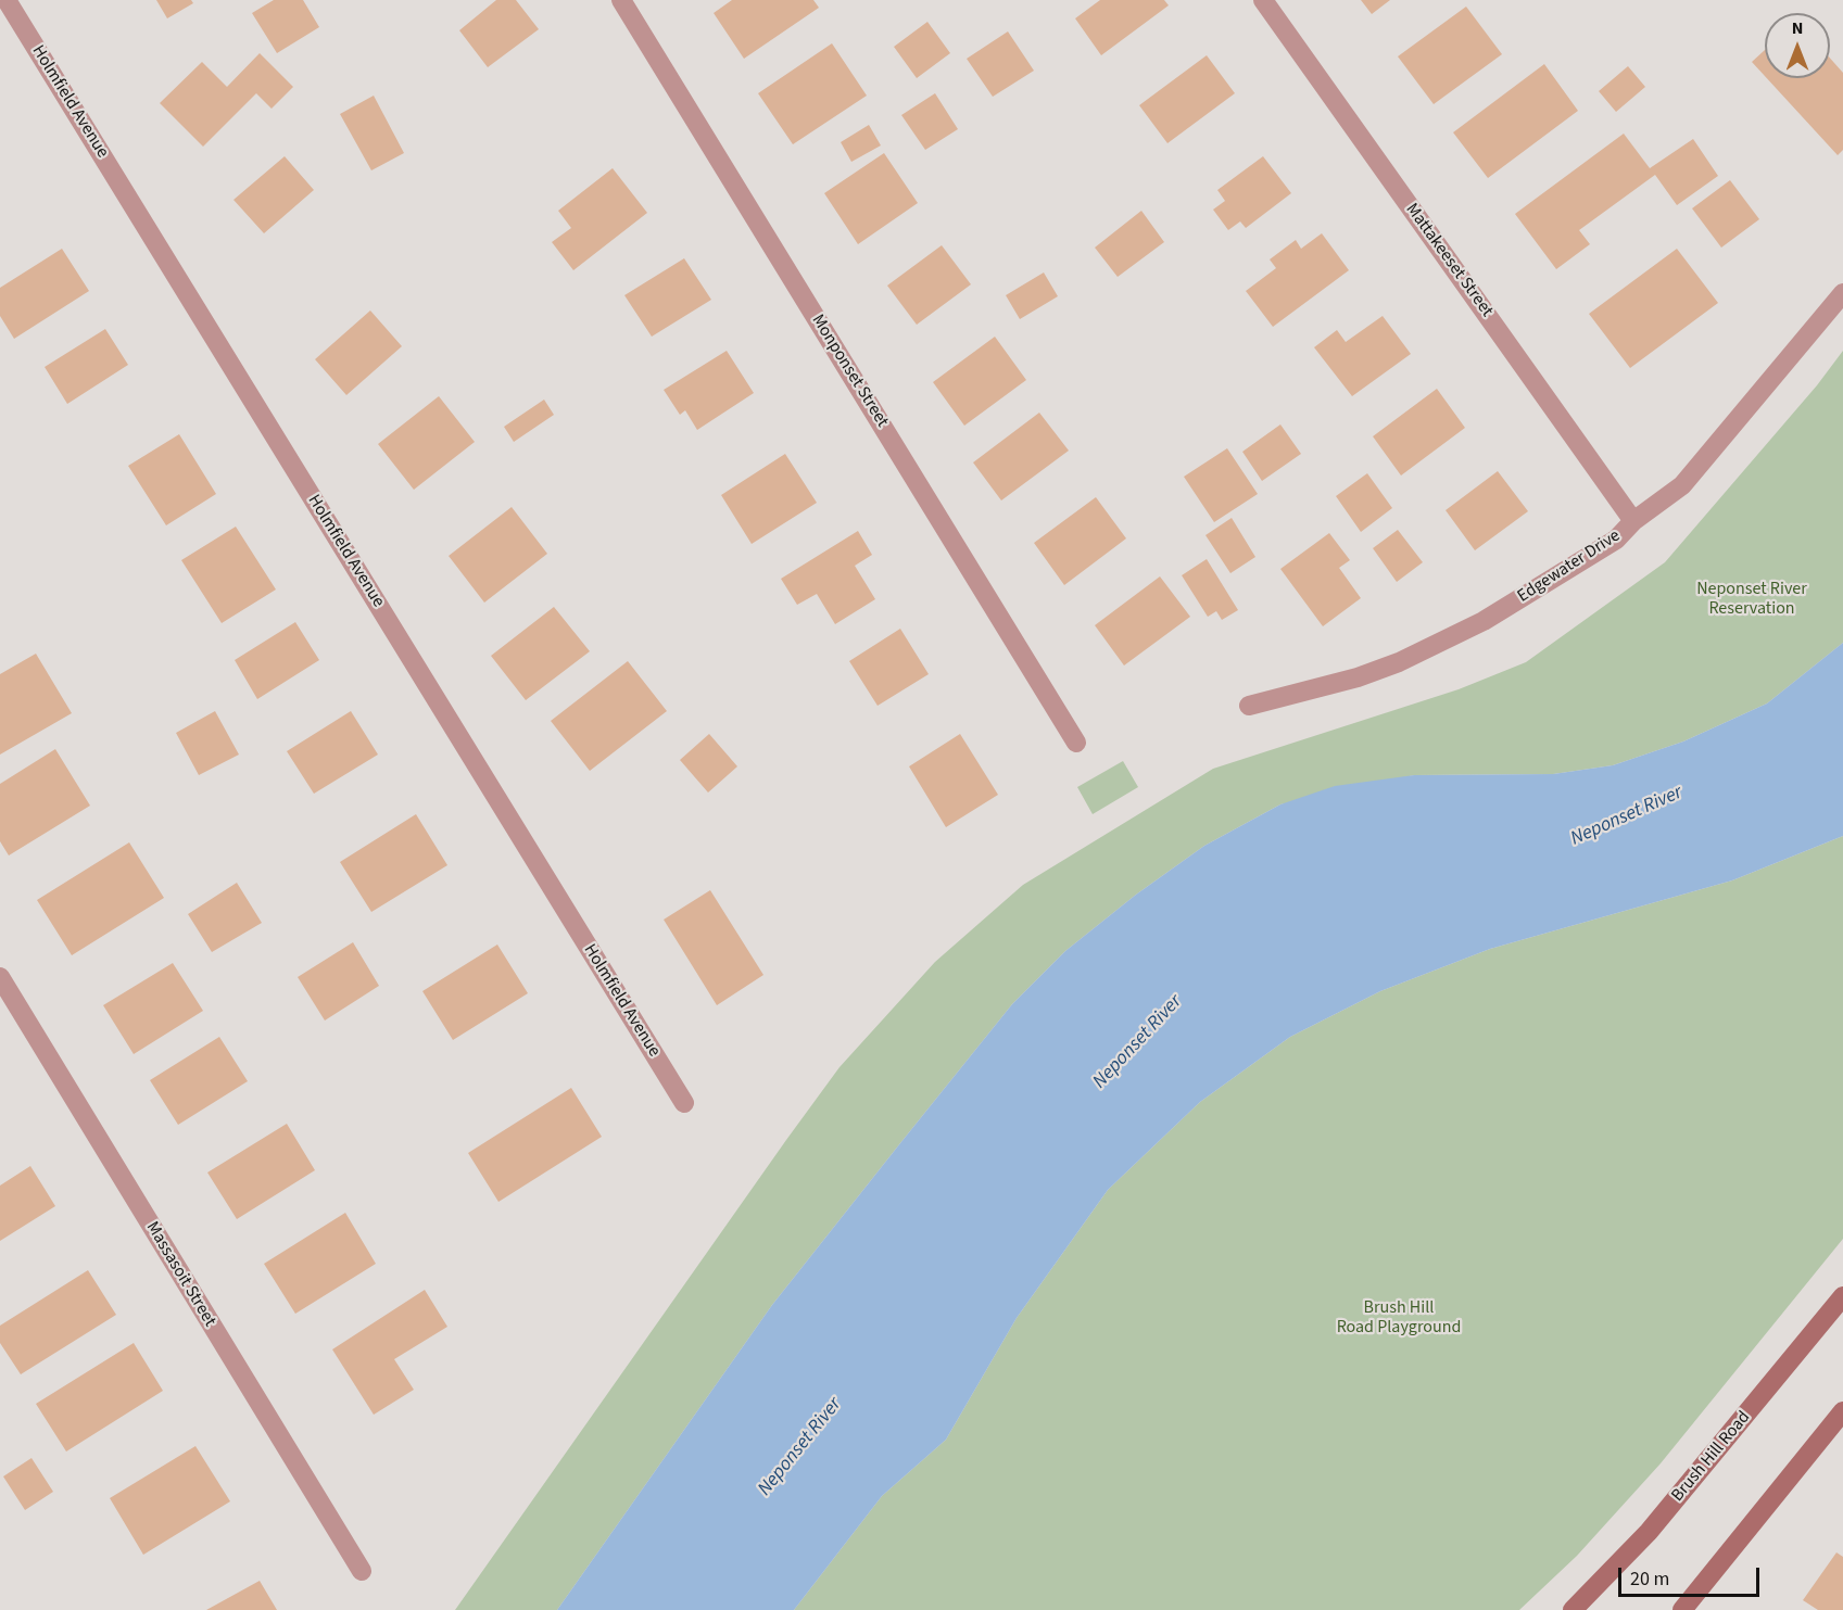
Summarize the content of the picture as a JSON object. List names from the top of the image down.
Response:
{
  "streets": {
    "main road": ["Brush Hill Road"],
    "street": [
      "Holmfield Avenue",
      "Mattakeeset Street",
      "Monponset Street",
      "Edgewater Drive",
      "Massasoit Street"
    ]
  },
  "crossings": [
    ["Mattakeeset Street", "Edgewater Drive"]
  ],
  "water": ["Neponset River"],
  "parks": ["Neponset River Reservation", "Brush Hill Road Playground"],
  "scale_bar": "20 m",
  "north": "top"
}
